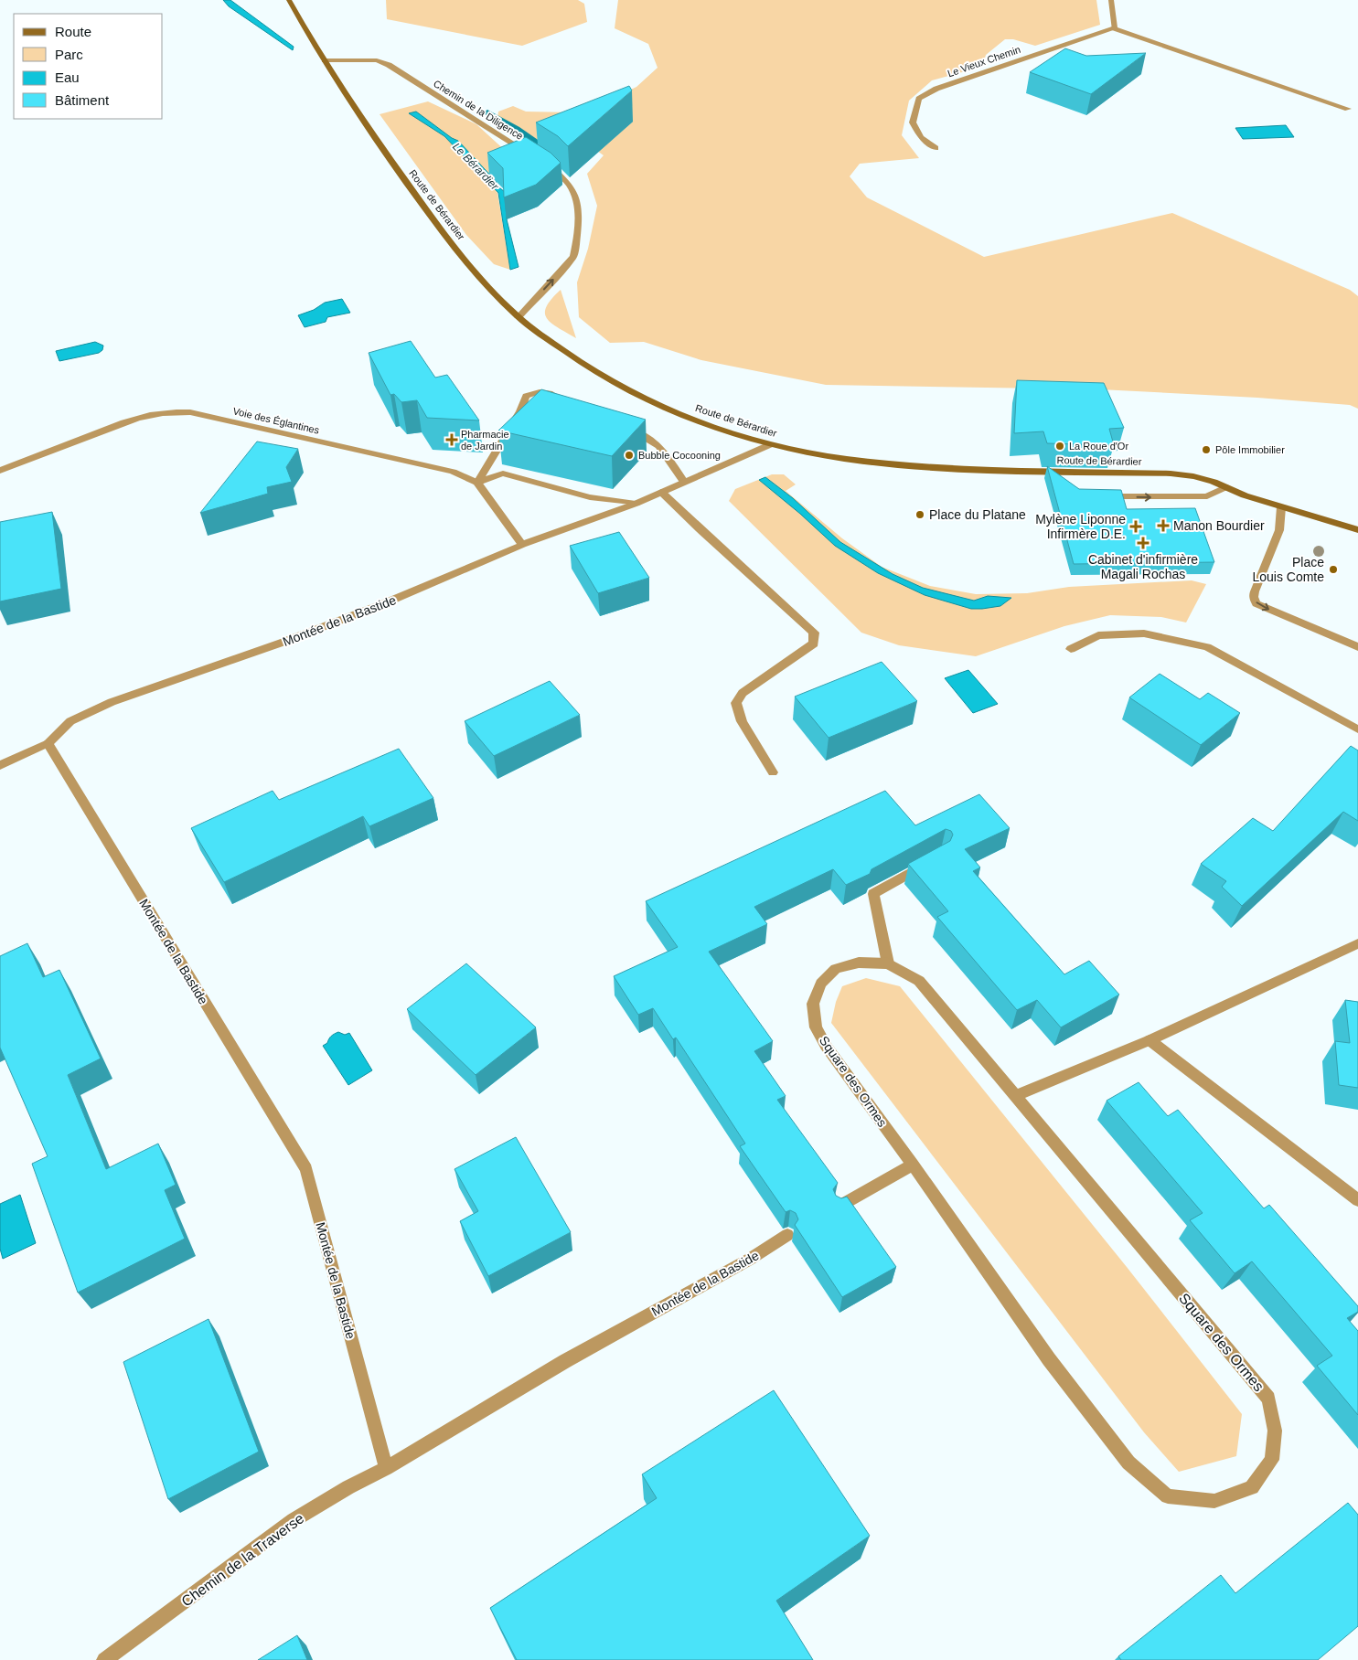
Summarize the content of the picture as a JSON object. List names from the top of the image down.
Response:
{
  "streets": {
    "main road": ["Route de Bérardier"],
    "street": [
      "Le Vieux Chemin",
      "Chemin de la Diligence",
      "Voie des Églantines",
      "Montée de la Bastide",
      "Square des Ormes",
      "Chemin de la Traverse"
    ]
  },
  "crossings": [
    ["Chemin de la Diligence", "Route de Bérardier"],
    ["Route de Bérardier", "Montée de la Bastide"],
    ["Montée de la Bastide", "Chemin de la Traverse"]
  ],
  "water": ["Le Bérardier"],
  "places": {
    "health": [
      "Pharmacie de Jardin",
      "Manon Bourdier",
      "Mylène Liponne Infirmère D.E.",
      "Cabinet d'infirmière Magali Rochas"
    ],
    "other": [
      "La Roue d'Or",
      "Pôle Immobilier",
      "Bubble Cocooning",
      "Place du Platane",
      "Place Louis Comte"
    ]
  },
  "legend": [
    "Route",
    "Parc",
    "Eau",
    "Bâtiment"
  ]
}
